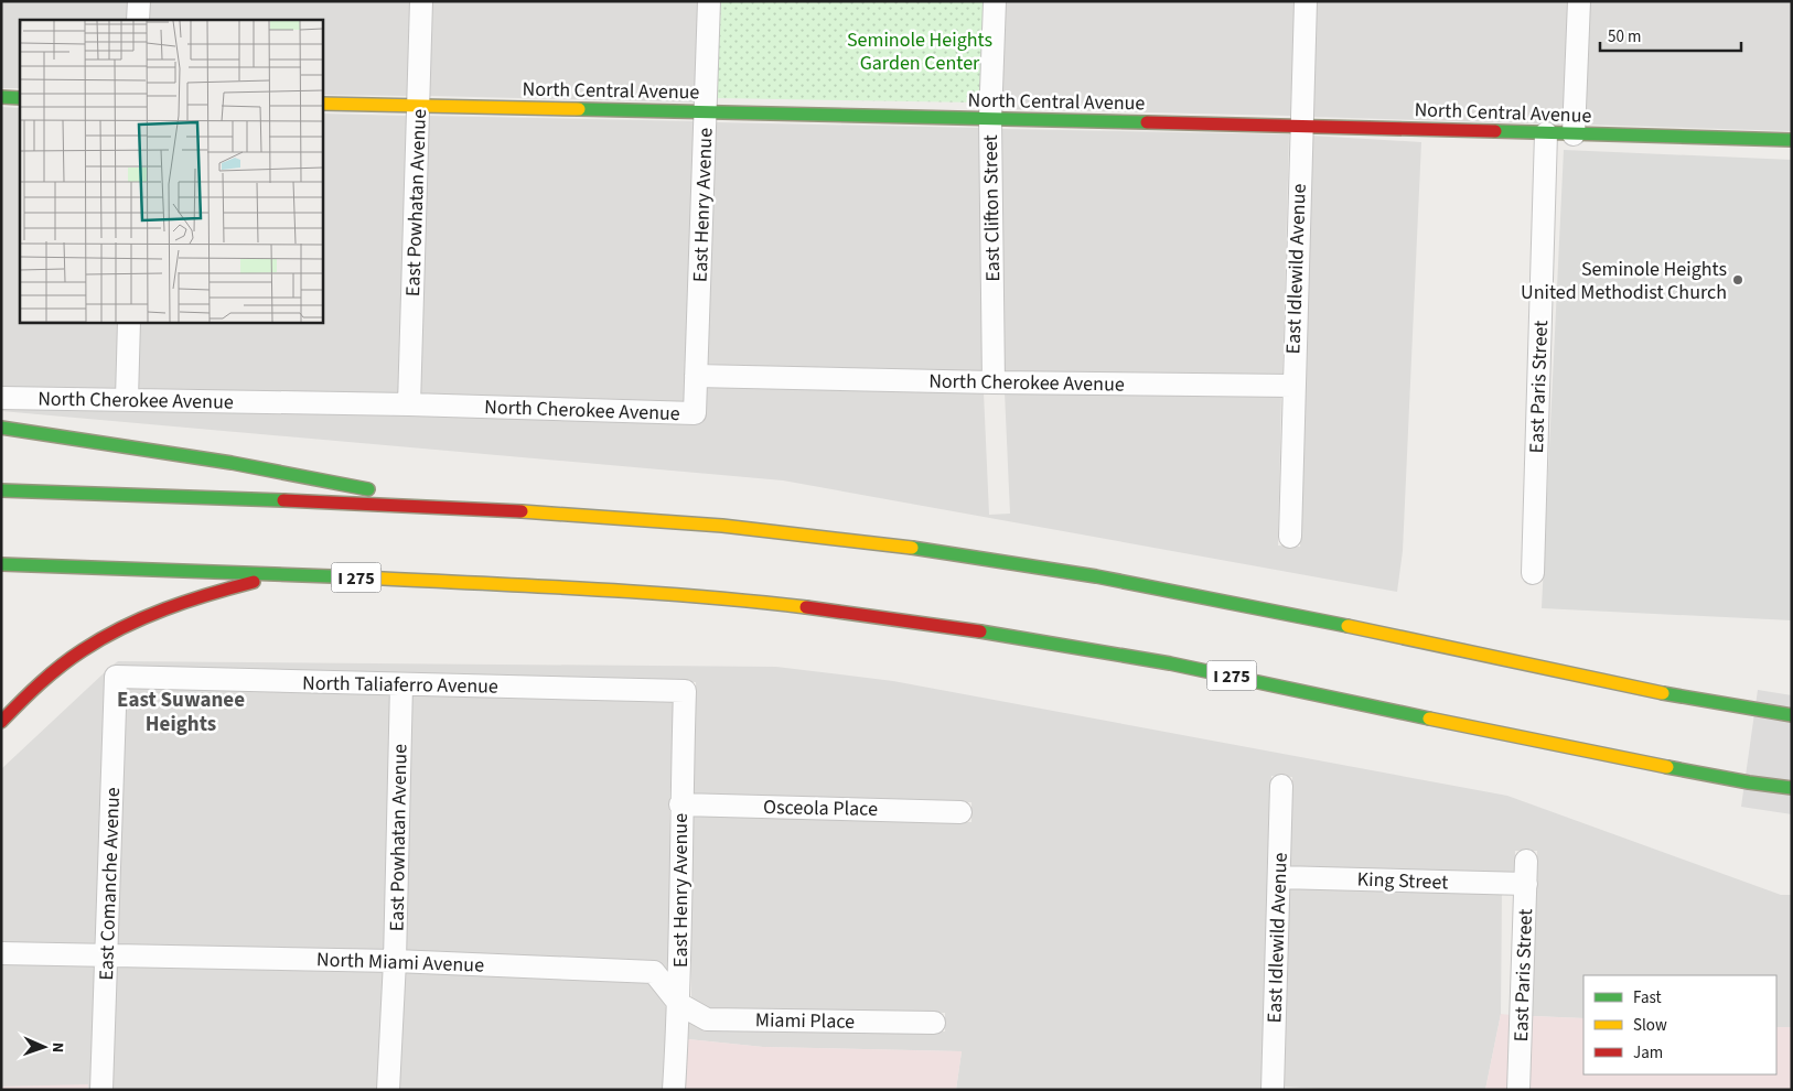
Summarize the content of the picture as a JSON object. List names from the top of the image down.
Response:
{
  "streets": {
    "main road": ["North Central Avenue", "I 275"],
    "street": [
      "East Powhatan Avenue",
      "East Henry Avenue",
      "East Clifton Street",
      "East Idlewild Avenue",
      "North Cherokee Avenue",
      "East Paris Street",
      "North Taliaferro Avenue",
      "Osceola Place",
      "King Street",
      "East Comanche Avenue",
      "North Miami Avenue",
      "Miami Place"
    ]
  },
  "crossings": [
    ["North Central Avenue", "East Powhatan Avenue"],
    ["North Central Avenue", "East Henry Avenue"],
    ["North Central Avenue", "East Clifton Street"],
    ["North Central Avenue", "East Idlewild Avenue"],
    ["North Central Avenue", "East Paris Street"],
    ["East Powhatan Avenue", "North Cherokee Avenue"],
    ["East Powhatan Avenue", "North Taliaferro Avenue"],
    ["East Powhatan Avenue", "North Miami Avenue"],
    ["East Henry Avenue", "North Cherokee Avenue"],
    ["East Henry Avenue", "North Taliaferro Avenue"],
    ["East Henry Avenue", "Osceola Place"],
    ["East Henry Avenue", "North Miami Avenue"],
    ["East Henry Avenue", "Miami Place"],
    ["East Clifton Street", "North Cherokee Avenue"],
    ["East Idlewild Avenue", "North Cherokee Avenue"],
    ["East Idlewild Avenue", "King Street"],
    ["East Paris Street", "King Street"],
    ["North Taliaferro Avenue", "East Comanche Avenue"],
    ["East Comanche Avenue", "North Miami Avenue"],
    ["North Miami Avenue", "Miami Place"]
  ],
  "districts": ["East Suwanee Heights"],
  "parks": ["Seminole Heights Garden Center"],
  "places": ["Seminole Heights United Methodist Church"],
  "legend": ["Fast", "Slow", "Jam"],
  "scale_bar": "50 m",
  "north": "right"
}
